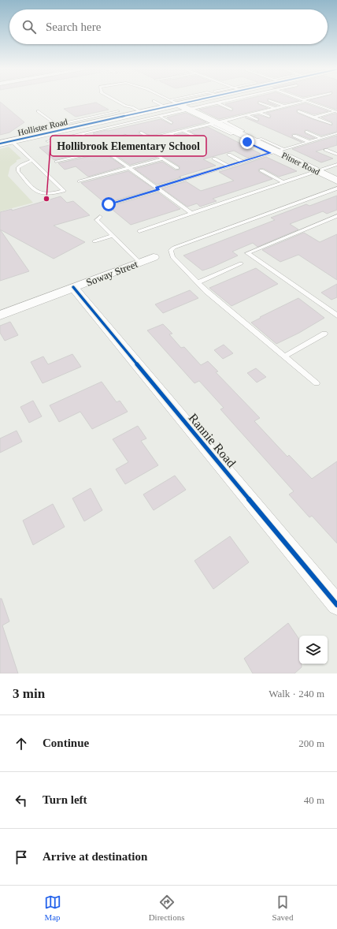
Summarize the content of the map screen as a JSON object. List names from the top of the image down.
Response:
{
  "streets": {
    "street": [
      "Hollister Road",
      "Pitner Road",
      "Soway Street",
      "Rannie Road"
    ]
  },
  "crossings": [
    ["Hollister Road", "Pitner Road"],
    ["Soway Street", "Rannie Road"]
  ],
  "places": ["Hollibrook Elementary School"],
  "page": {
    "search": "Search here",
    "heading": ["3 min", "Walk · 240 m"],
    "list": [
      ["Continue", "200 m"],
      ["Turn left", "40 m"],
      "Arrive at destination"
    ],
    "nav": ["Map", "Directions", "Saved"]
  }
}
